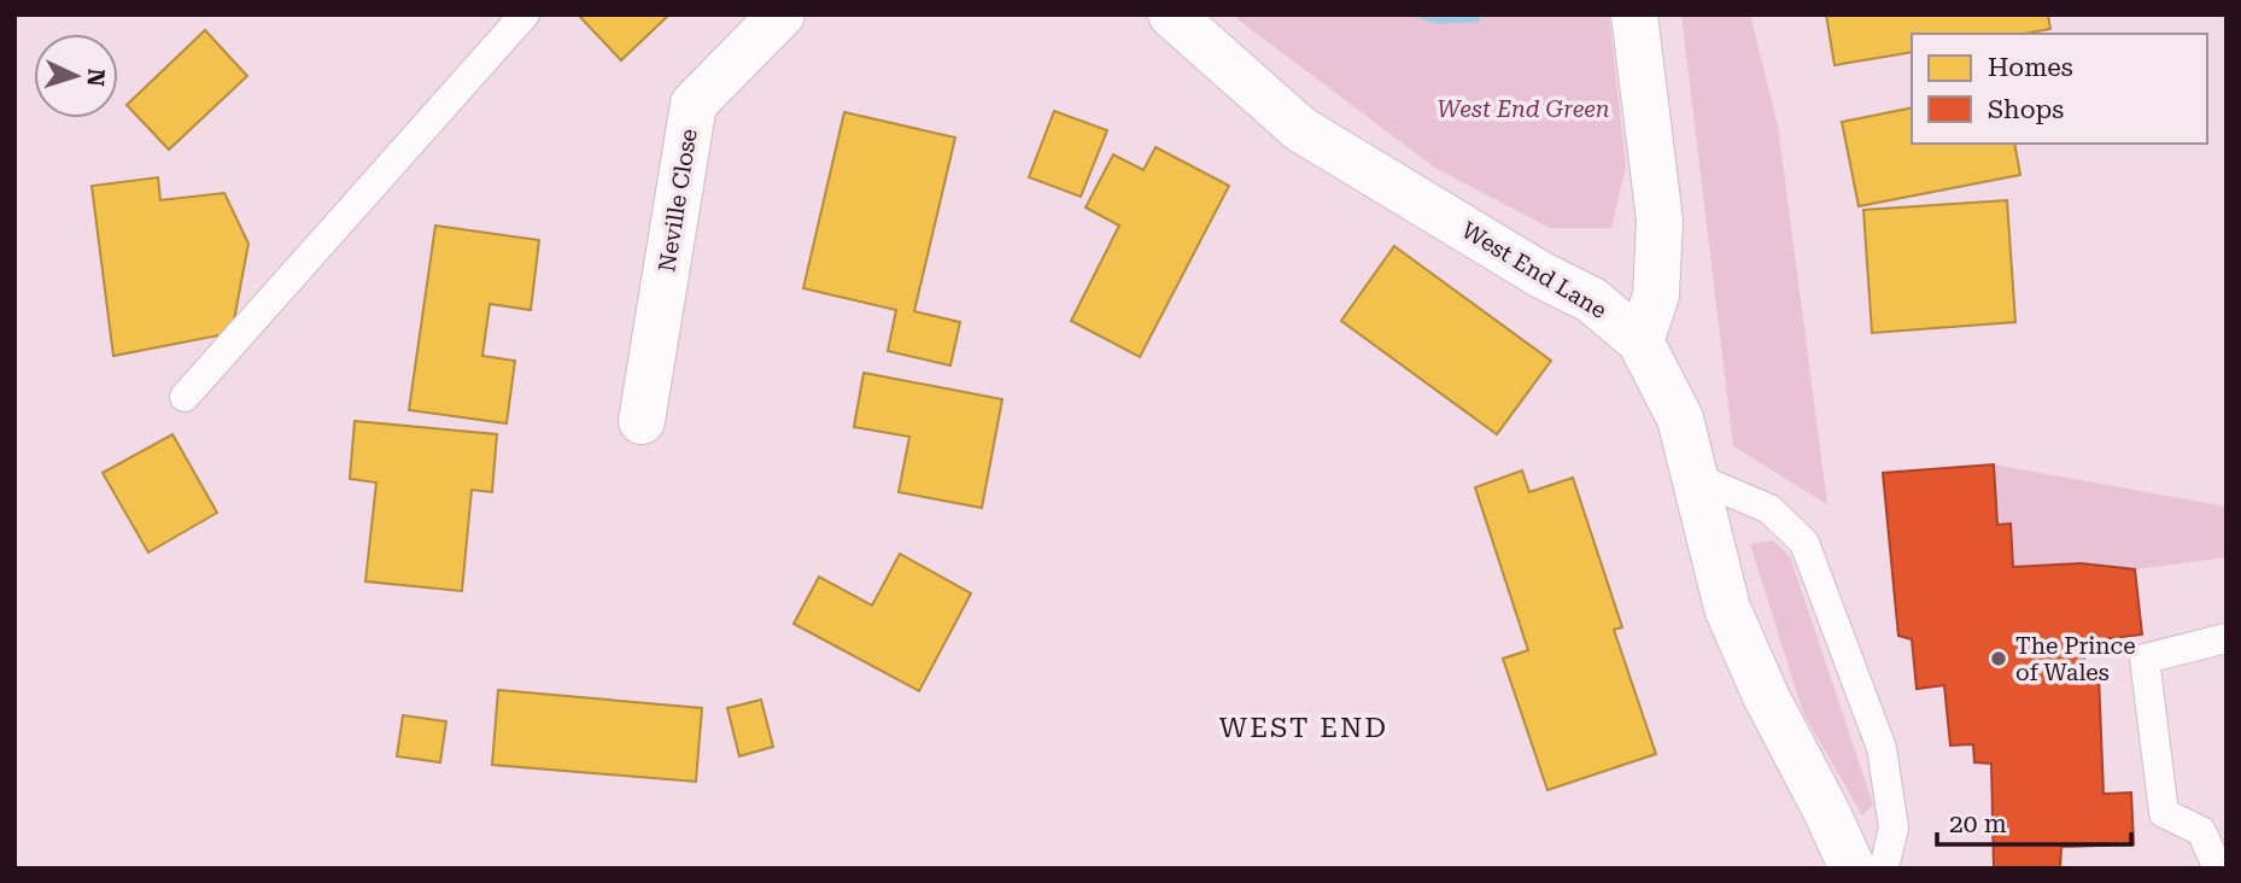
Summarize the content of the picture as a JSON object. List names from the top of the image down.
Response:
{
  "streets": {
    "street": ["Neville Close", "West End Lane"]
  },
  "districts": ["WEST END"],
  "parks": ["West End Green"],
  "places": ["The Prince of Wales"],
  "legend": ["Homes", "Shops"],
  "scale_bar": "20 m",
  "north": "right"
}
